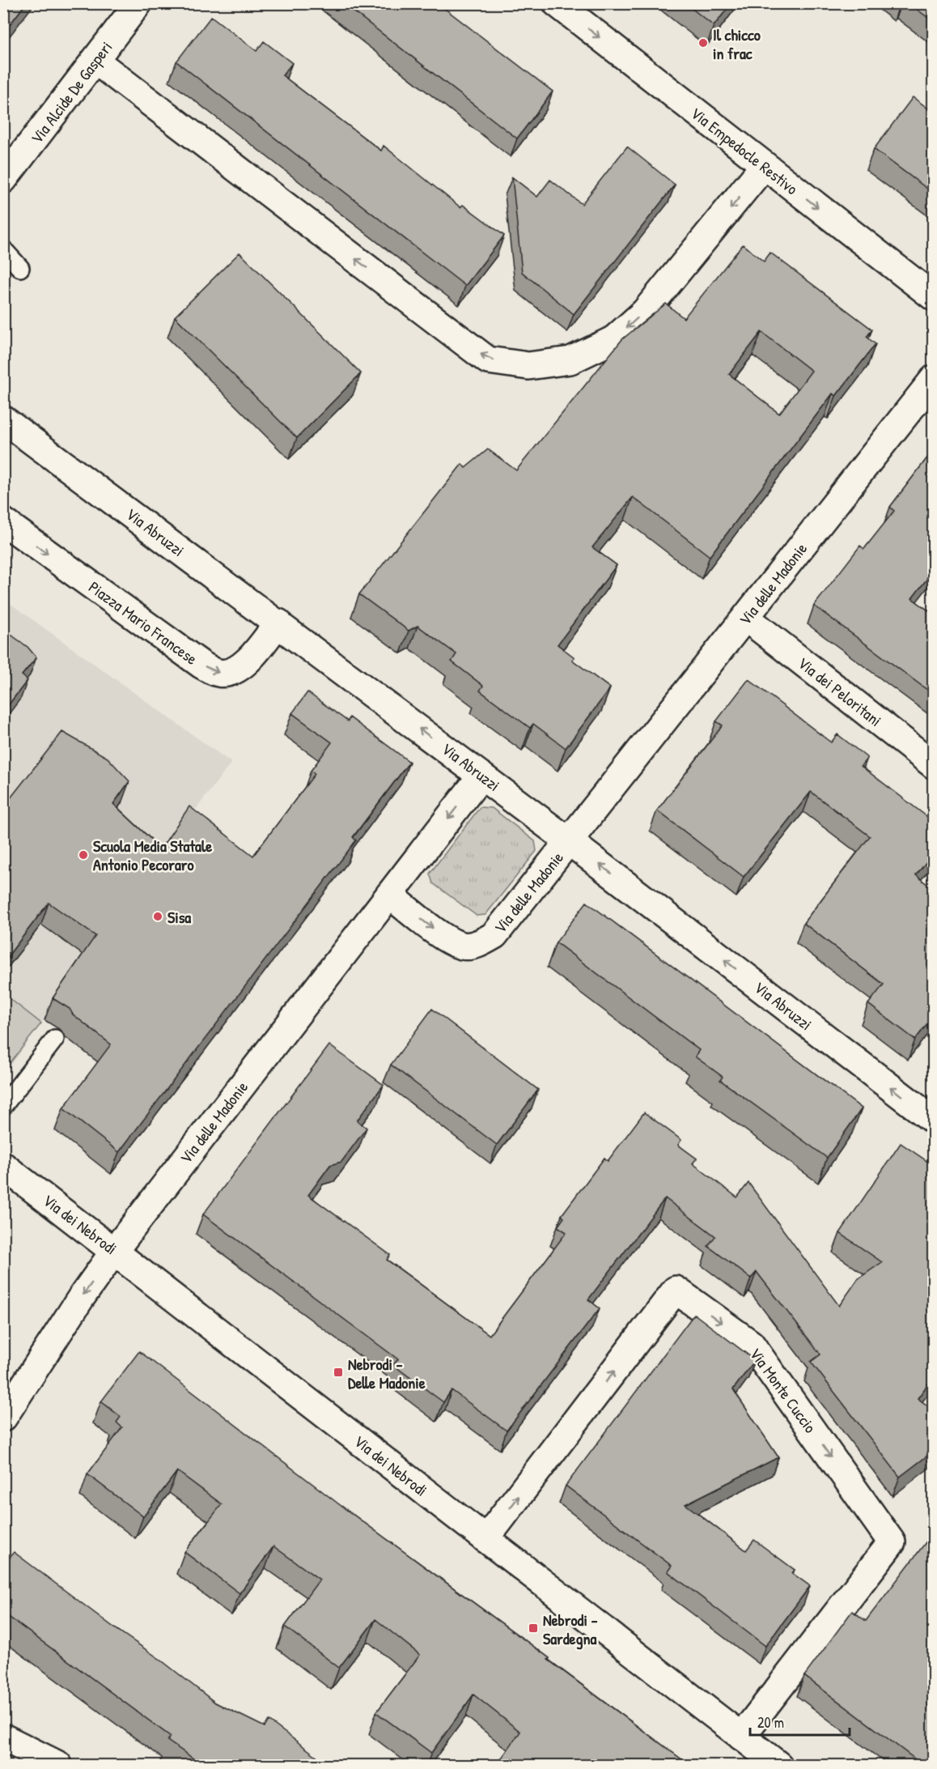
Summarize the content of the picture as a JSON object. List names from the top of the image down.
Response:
{
  "streets": {
    "street": [
      "Via Alcide De Gasperi",
      "Via Empedocle Restivo",
      "Via Abruzzi",
      "Via delle Madonie",
      "Piazza Mario Francese",
      "Via dei Peloritani",
      "Via dei Nebrodi",
      "Via Monte Cuccio"
    ]
  },
  "crossings": [
    ["Via Abruzzi", "Via delle Madonie"],
    ["Via Abruzzi", "Piazza Mario Francese"],
    ["Via delle Madonie", "Via dei Peloritani"],
    ["Via delle Madonie", "Via dei Nebrodi"],
    ["Via dei Nebrodi", "Via Monte Cuccio"]
  ],
  "one_way": ["Via Empedocle Restivo", "Via Abruzzi", "Piazza Mario Francese"],
  "places": {
    "other": ["Il chicco in frac", "Scuola Media Statale Antonio Pecoraro", "Sisa"],
    "transit": ["Nebrodi - Delle Madonie", "Nebrodi - Sardegna"]
  },
  "scale_bar": "20 m"
}
